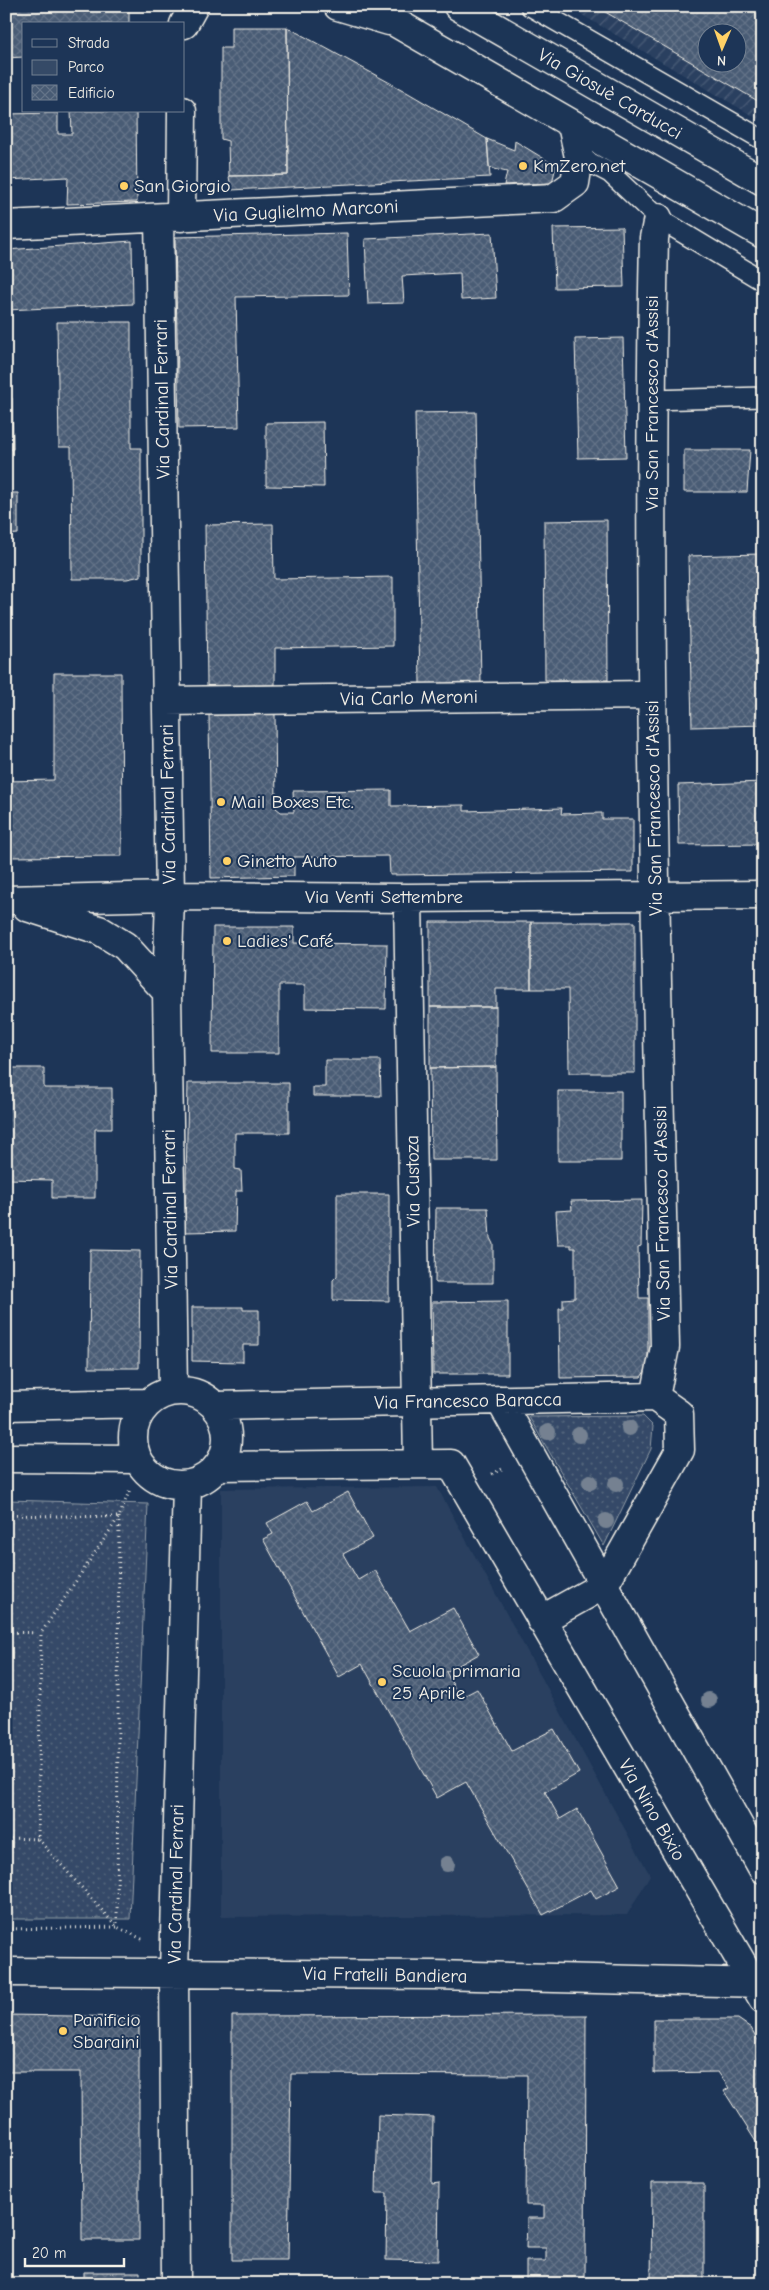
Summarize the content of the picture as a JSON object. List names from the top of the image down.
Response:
{
  "streets": {
    "street": [
      "Via Giosuè Carducci",
      "Via Guglielmo Marconi",
      "Via Cardinal Ferrari",
      "Via San Francesco d'Assisi",
      "Via Carlo Meroni",
      "Via Venti Settembre",
      "Via Custoza",
      "Via Francesco Baracca",
      "Via Nino Bixio",
      "Via Fratelli Bandiera"
    ]
  },
  "crossings": [
    ["Via Guglielmo Marconi", "Via Cardinal Ferrari"],
    ["Via Cardinal Ferrari", "Via Carlo Meroni"],
    ["Via Cardinal Ferrari", "Via Venti Settembre"],
    ["Via Cardinal Ferrari", "Via Francesco Baracca"],
    ["Via Cardinal Ferrari", "Via Fratelli Bandiera"],
    ["Via San Francesco d'Assisi", "Via Carlo Meroni"],
    ["Via San Francesco d'Assisi", "Via Venti Settembre"],
    ["Via San Francesco d'Assisi", "Via Francesco Baracca"],
    ["Via Venti Settembre", "Via Custoza"],
    ["Via Custoza", "Via Francesco Baracca"],
    ["Via Custoza", "Via Nino Bixio"],
    ["Via Nino Bixio", "Via Fratelli Bandiera"]
  ],
  "places": [
    "KmZero.net",
    "San Giorgio",
    "Mail Boxes Etc.",
    "Ginetto Auto",
    "Ladies' Café",
    "Scuola primaria 25 Aprile",
    "Panificio Sbaraini"
  ],
  "legend": ["Strada", "Parco", "Edificio"],
  "scale_bar": "20 m",
  "north": "bottom"
}
